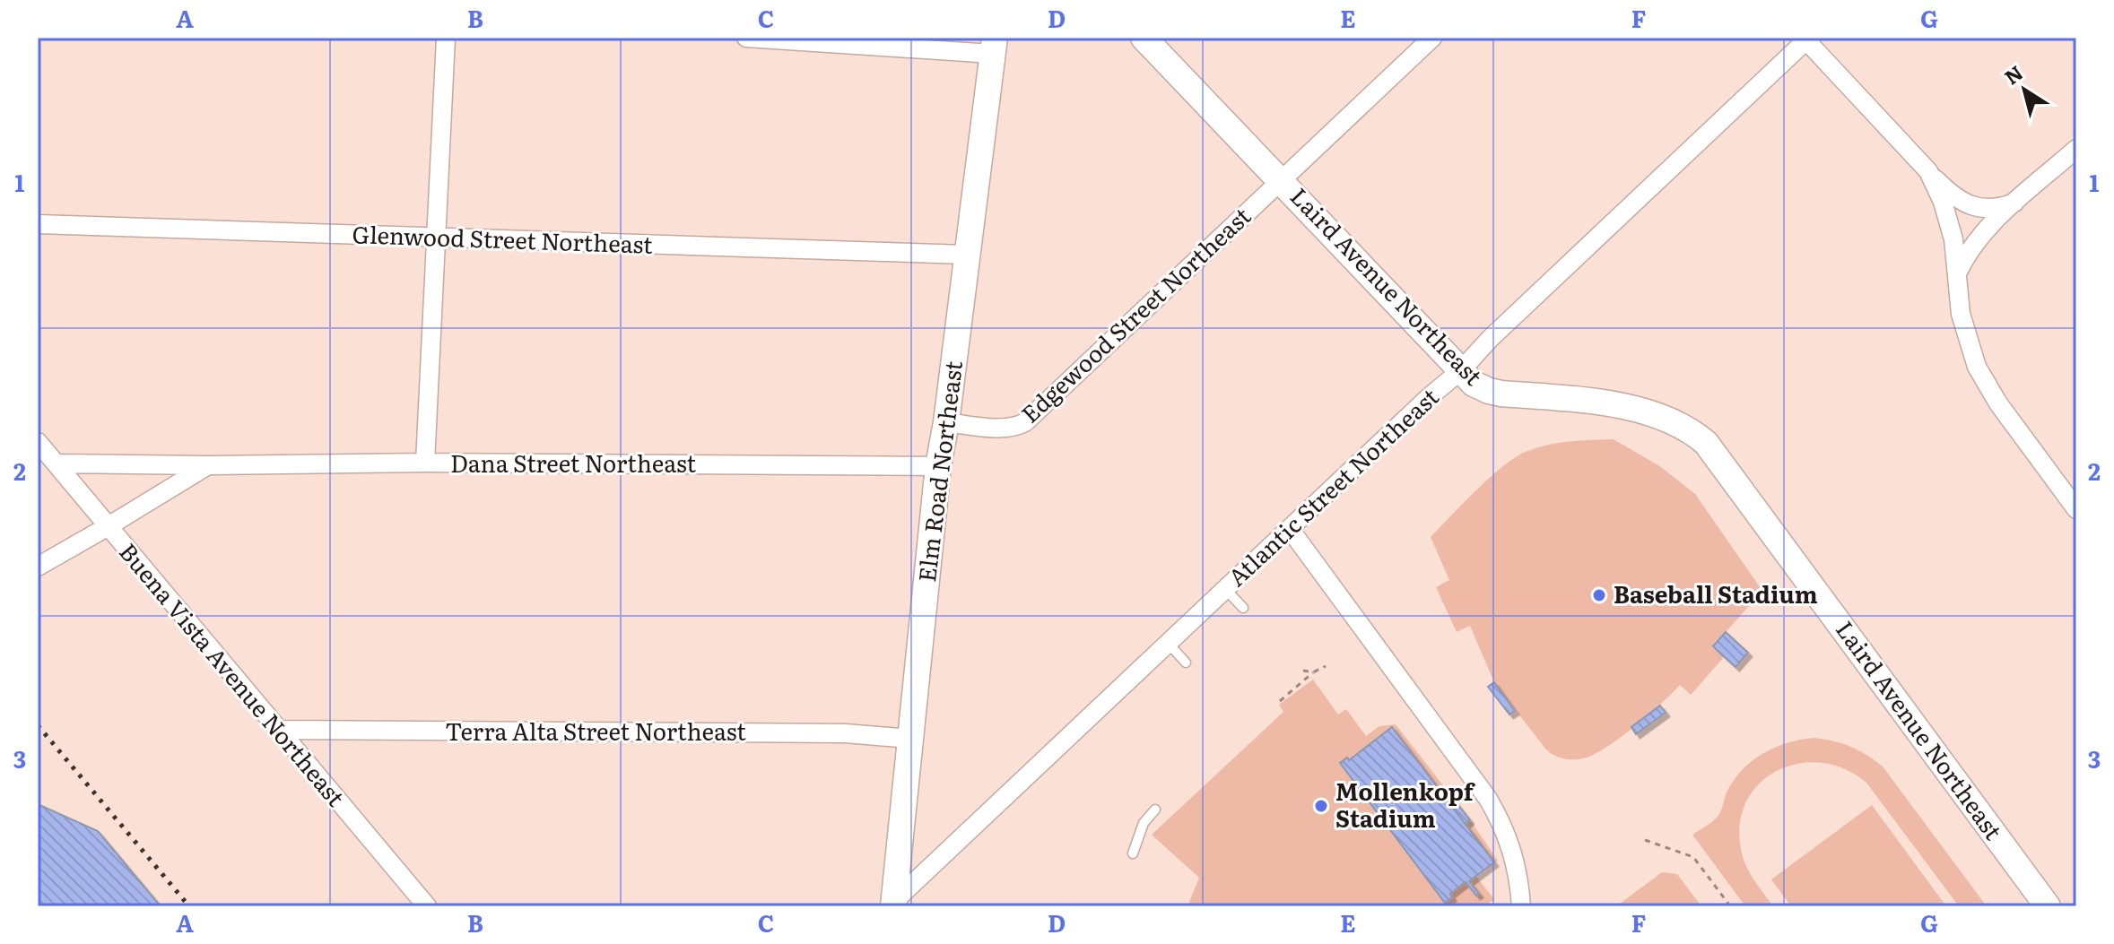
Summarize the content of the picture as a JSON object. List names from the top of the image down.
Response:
{
  "streets": {
    "street": [
      "Glenwood Street Northeast",
      "Laird Avenue Northeast",
      "Edgewood Street Northeast",
      "Dana Street Northeast",
      "Elm Road Northeast",
      "Atlantic Street Northeast",
      "Buena Vista Avenue Northeast",
      "Terra Alta Street Northeast"
    ]
  },
  "crossings": [
    ["Glenwood Street Northeast", "Elm Road Northeast"],
    ["Laird Avenue Northeast", "Edgewood Street Northeast"],
    ["Laird Avenue Northeast", "Atlantic Street Northeast"],
    ["Edgewood Street Northeast", "Elm Road Northeast"],
    ["Dana Street Northeast", "Elm Road Northeast"],
    ["Dana Street Northeast", "Buena Vista Avenue Northeast"],
    ["Elm Road Northeast", "Atlantic Street Northeast"],
    ["Elm Road Northeast", "Terra Alta Street Northeast"],
    ["Buena Vista Avenue Northeast", "Terra Alta Street Northeast"]
  ],
  "places": ["Baseball Stadium", "Mollenkopf Stadium"],
  "north": "top left",
  "grid": {
    "columns": [
      "A",
      "B",
      "C",
      "D",
      "E",
      "F",
      "G"
    ],
    "rows": ["1", "2", "3"]
  }
}
